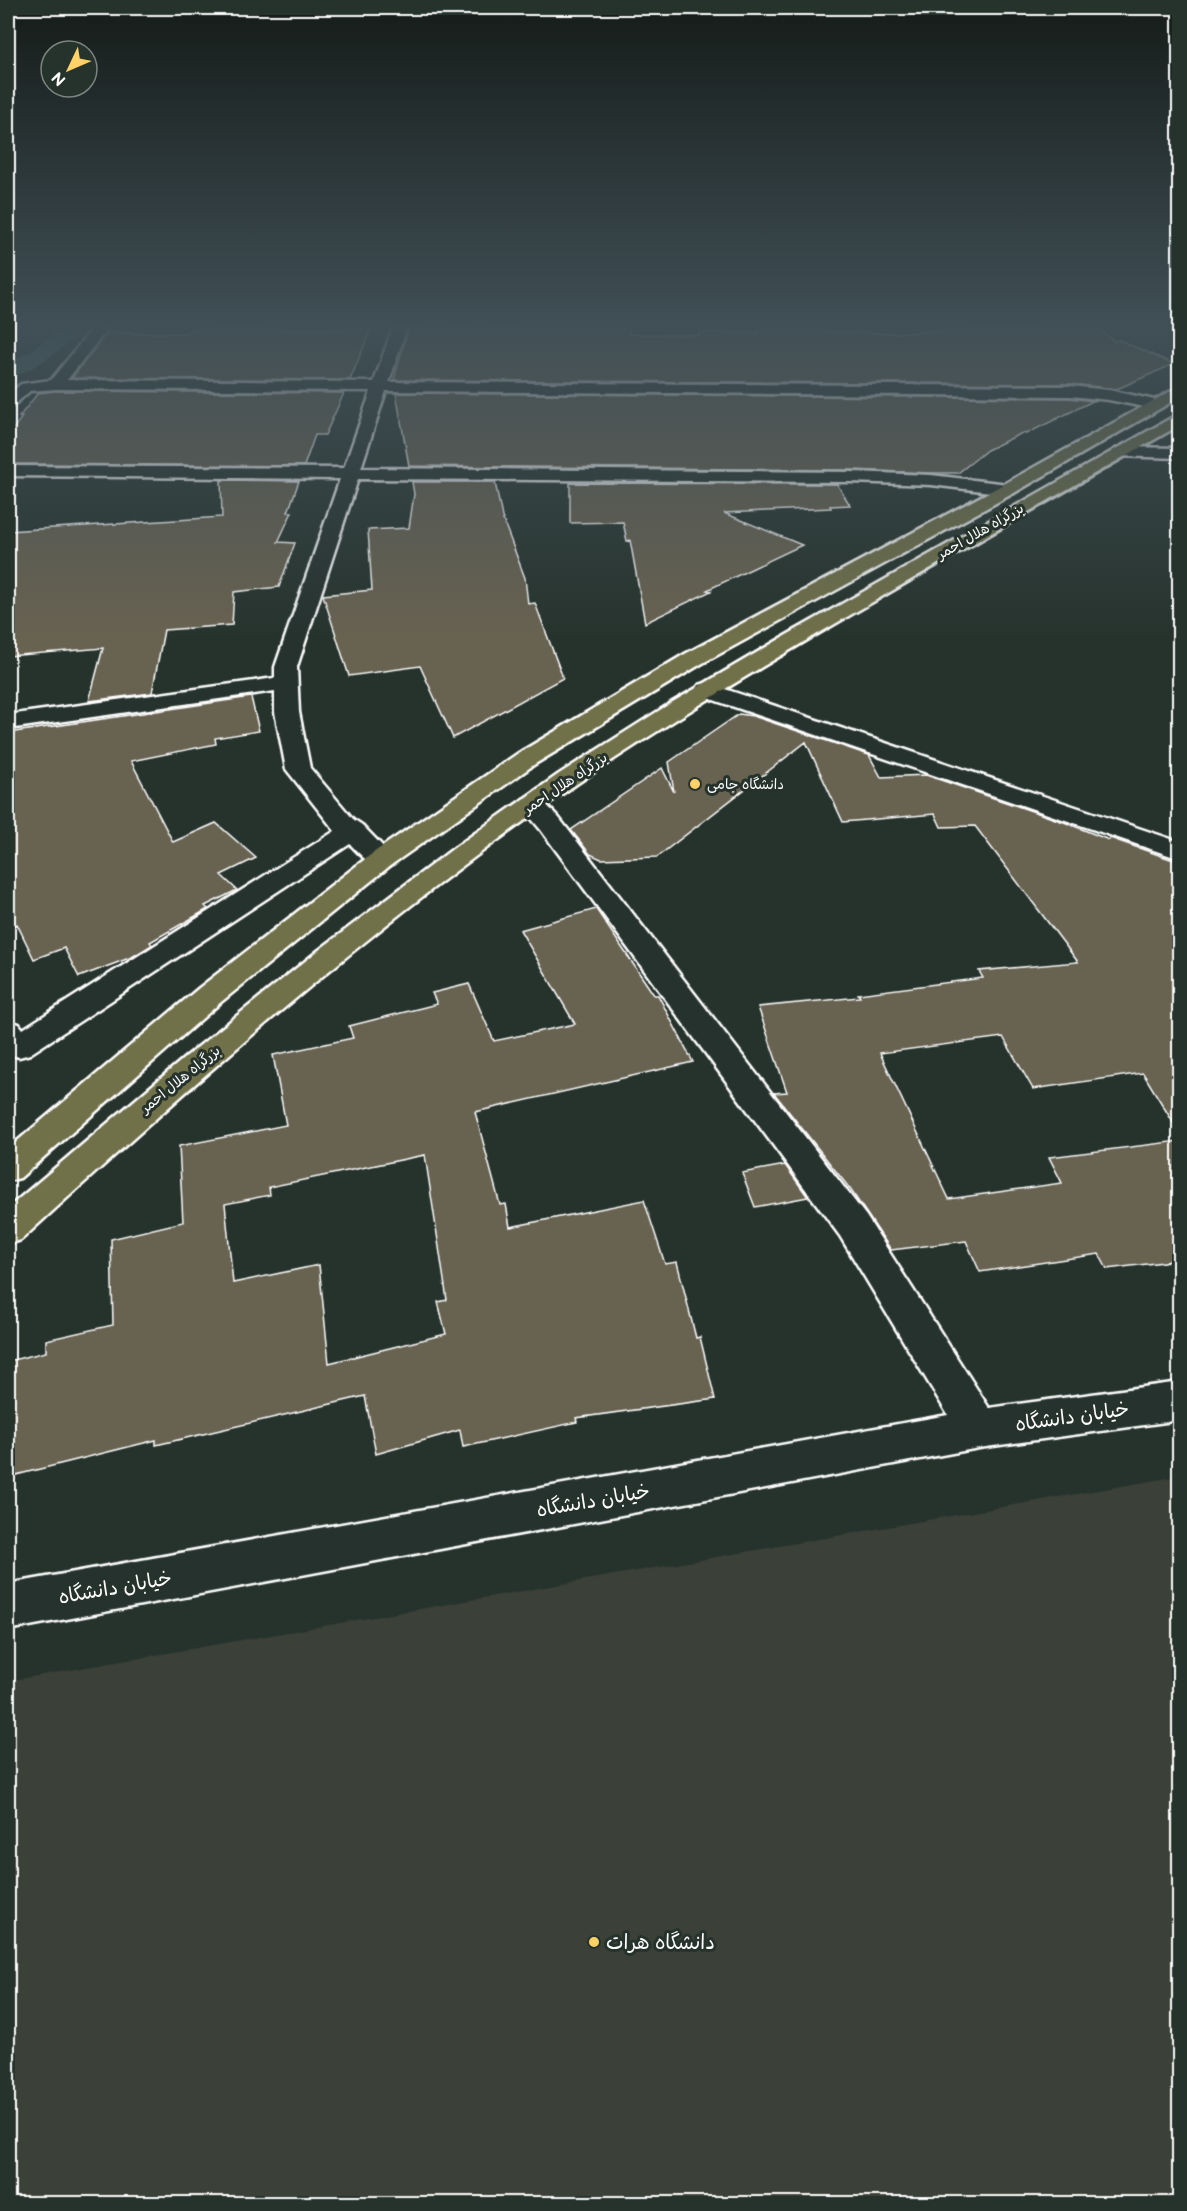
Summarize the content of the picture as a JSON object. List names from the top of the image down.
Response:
{
  "streets": {
    "highway": ["بزرگراه هلال احمر"],
    "street": ["خیابان دانشگاه"]
  },
  "places": ["دانشگاه جامی", "دانشگاه هرات"],
  "north": "bottom left"
}
